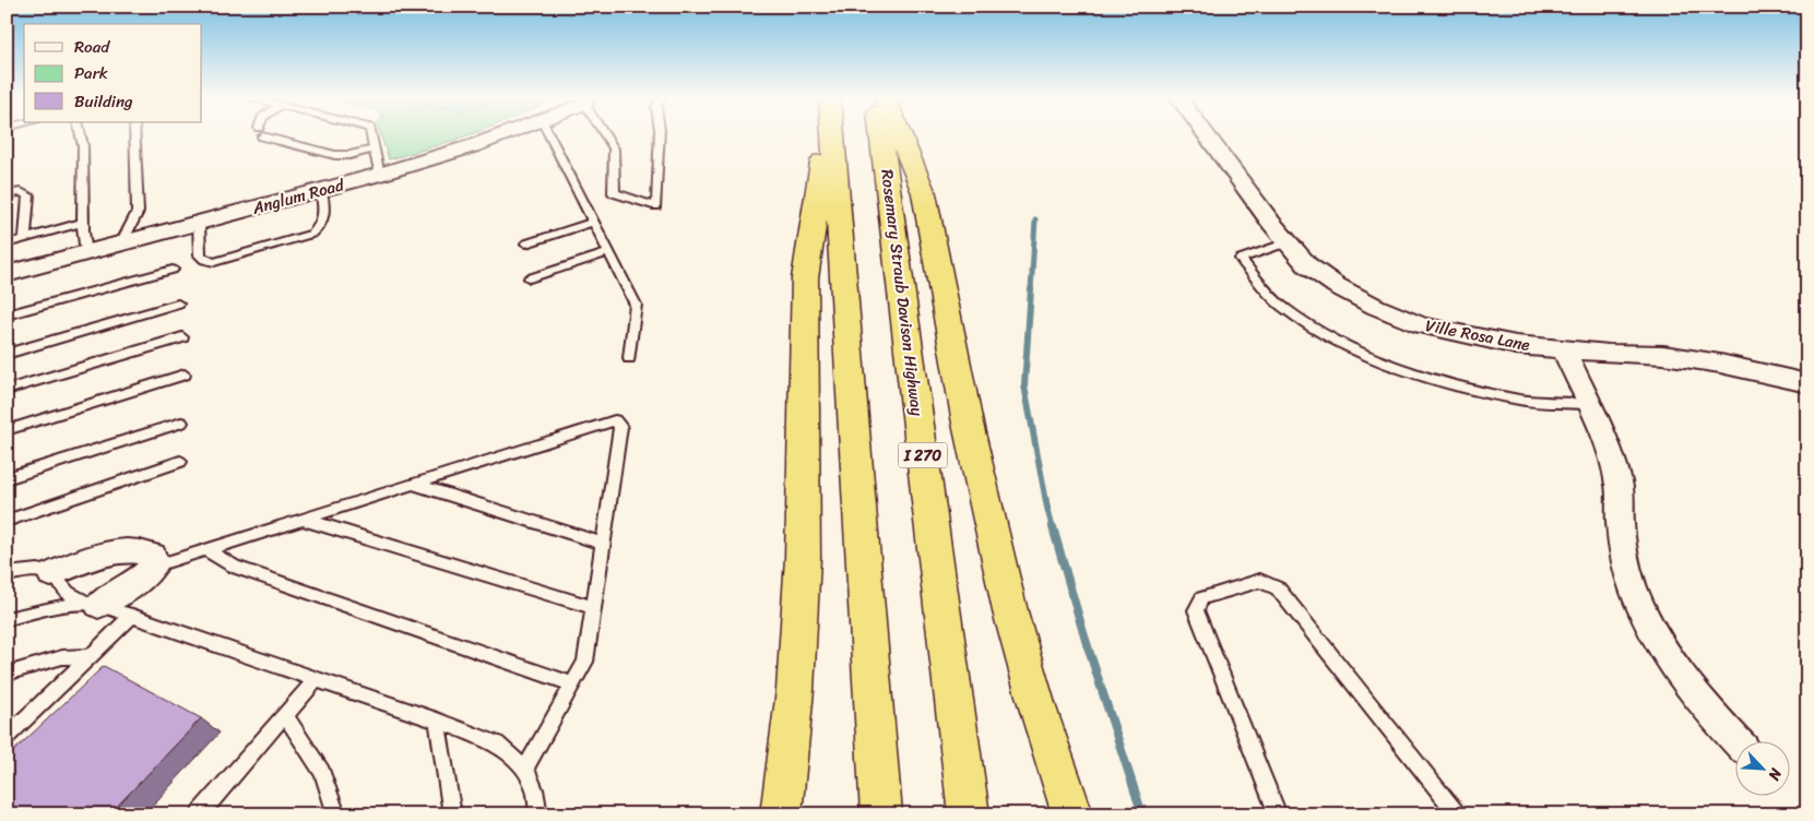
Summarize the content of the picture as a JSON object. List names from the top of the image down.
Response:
{
  "streets": {
    "highway": ["Rosemary Straub Davison Highway", "I 270"],
    "street": ["Anglum Road", "Ville Rosa Lane"]
  },
  "legend": ["Road", "Park", "Building"],
  "north": "bottom right"
}
